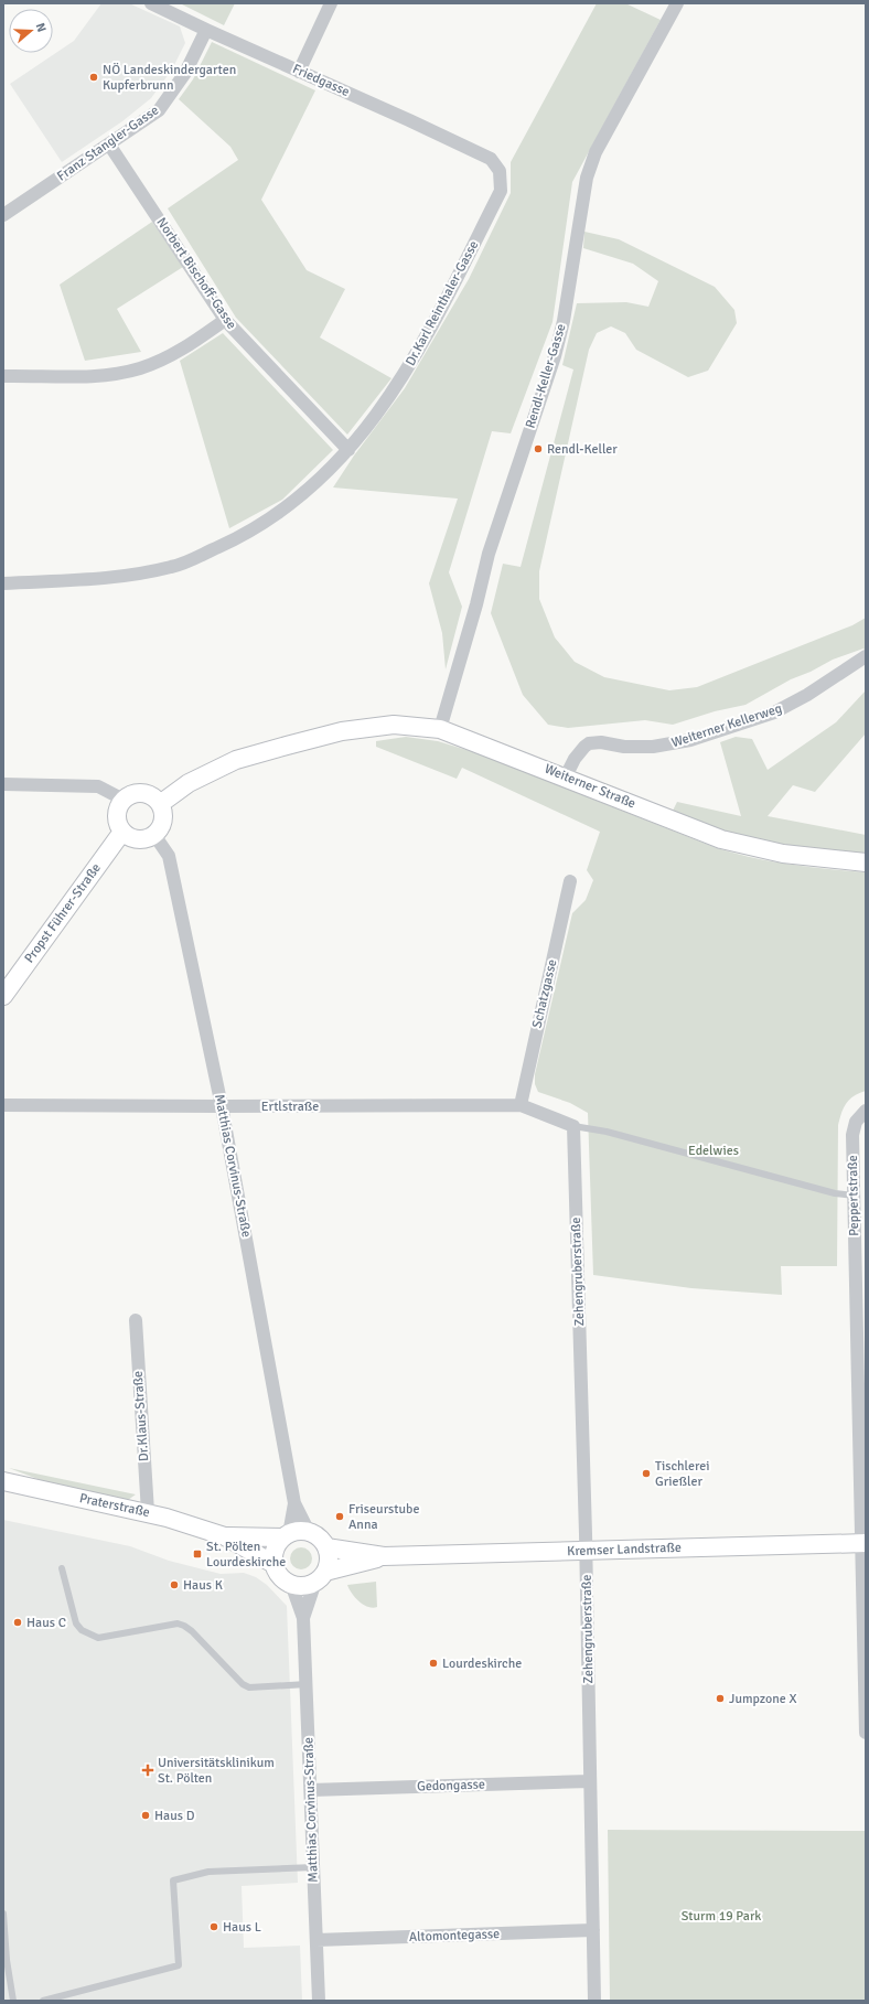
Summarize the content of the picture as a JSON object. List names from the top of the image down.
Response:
{
  "streets": {
    "main road": [
      "Weiterner Straße",
      "Propst Führer-Straße",
      "Praterstraße",
      "Kremser Landstraße"
    ],
    "street": [
      "Friedgasse",
      "Franz Stangler-Gasse",
      "Norbert Bischoff-Gasse",
      "Dr.Karl Reinthaler-Gasse",
      "Rendl-Keller-Gasse",
      "Weiterner Kellerweg",
      "Schatzgasse",
      "Ertlstraße",
      "Matthias Corvinus-Straße",
      "Peppertstraße",
      "Zehengruberstraße",
      "Dr.Klaus-Straße",
      "Gedongasse",
      "Altomontegasse"
    ]
  },
  "crossings": [
    ["Friedgasse", "Franz Stangler-Gasse"],
    ["Friedgasse", "Dr.Karl Reinthaler-Gasse"],
    ["Franz Stangler-Gasse", "Norbert Bischoff-Gasse"],
    ["Norbert Bischoff-Gasse", "Dr.Karl Reinthaler-Gasse"],
    ["Rendl-Keller-Gasse", "Weiterner Straße"],
    ["Weiterner Kellerweg", "Weiterner Straße"],
    ["Weiterner Straße", "Propst Führer-Straße"],
    ["Weiterner Straße", "Matthias Corvinus-Straße"],
    ["Propst Führer-Straße", "Matthias Corvinus-Straße"],
    ["Schatzgasse", "Ertlstraße"],
    ["Ertlstraße", "Matthias Corvinus-Straße"],
    ["Ertlstraße", "Zehengruberstraße"],
    ["Matthias Corvinus-Straße", "Praterstraße"],
    ["Matthias Corvinus-Straße", "Kremser Landstraße"],
    ["Matthias Corvinus-Straße", "Gedongasse"],
    ["Matthias Corvinus-Straße", "Altomontegasse"],
    ["Peppertstraße", "Kremser Landstraße"],
    ["Zehengruberstraße", "Kremser Landstraße"],
    ["Zehengruberstraße", "Gedongasse"],
    ["Zehengruberstraße", "Altomontegasse"],
    ["Dr.Klaus-Straße", "Praterstraße"],
    ["Praterstraße", "Kremser Landstraße"]
  ],
  "parks": ["Edelwies", "Sturm 19 Park"],
  "places": {
    "other": [
      "NÖ Landeskindergarten Kupferbrunn",
      "Rendl-Keller",
      "Tischlerei Grießler",
      "Friseurstube Anna",
      "Haus K",
      "Haus C",
      "Lourdeskirche",
      "Jumpzone X",
      "Haus D",
      "Haus L"
    ],
    "transit": ["St. Pölten Lourdeskirche"],
    "health": ["Universitätsklinikum St. Pölten"]
  },
  "north": "right"
}
